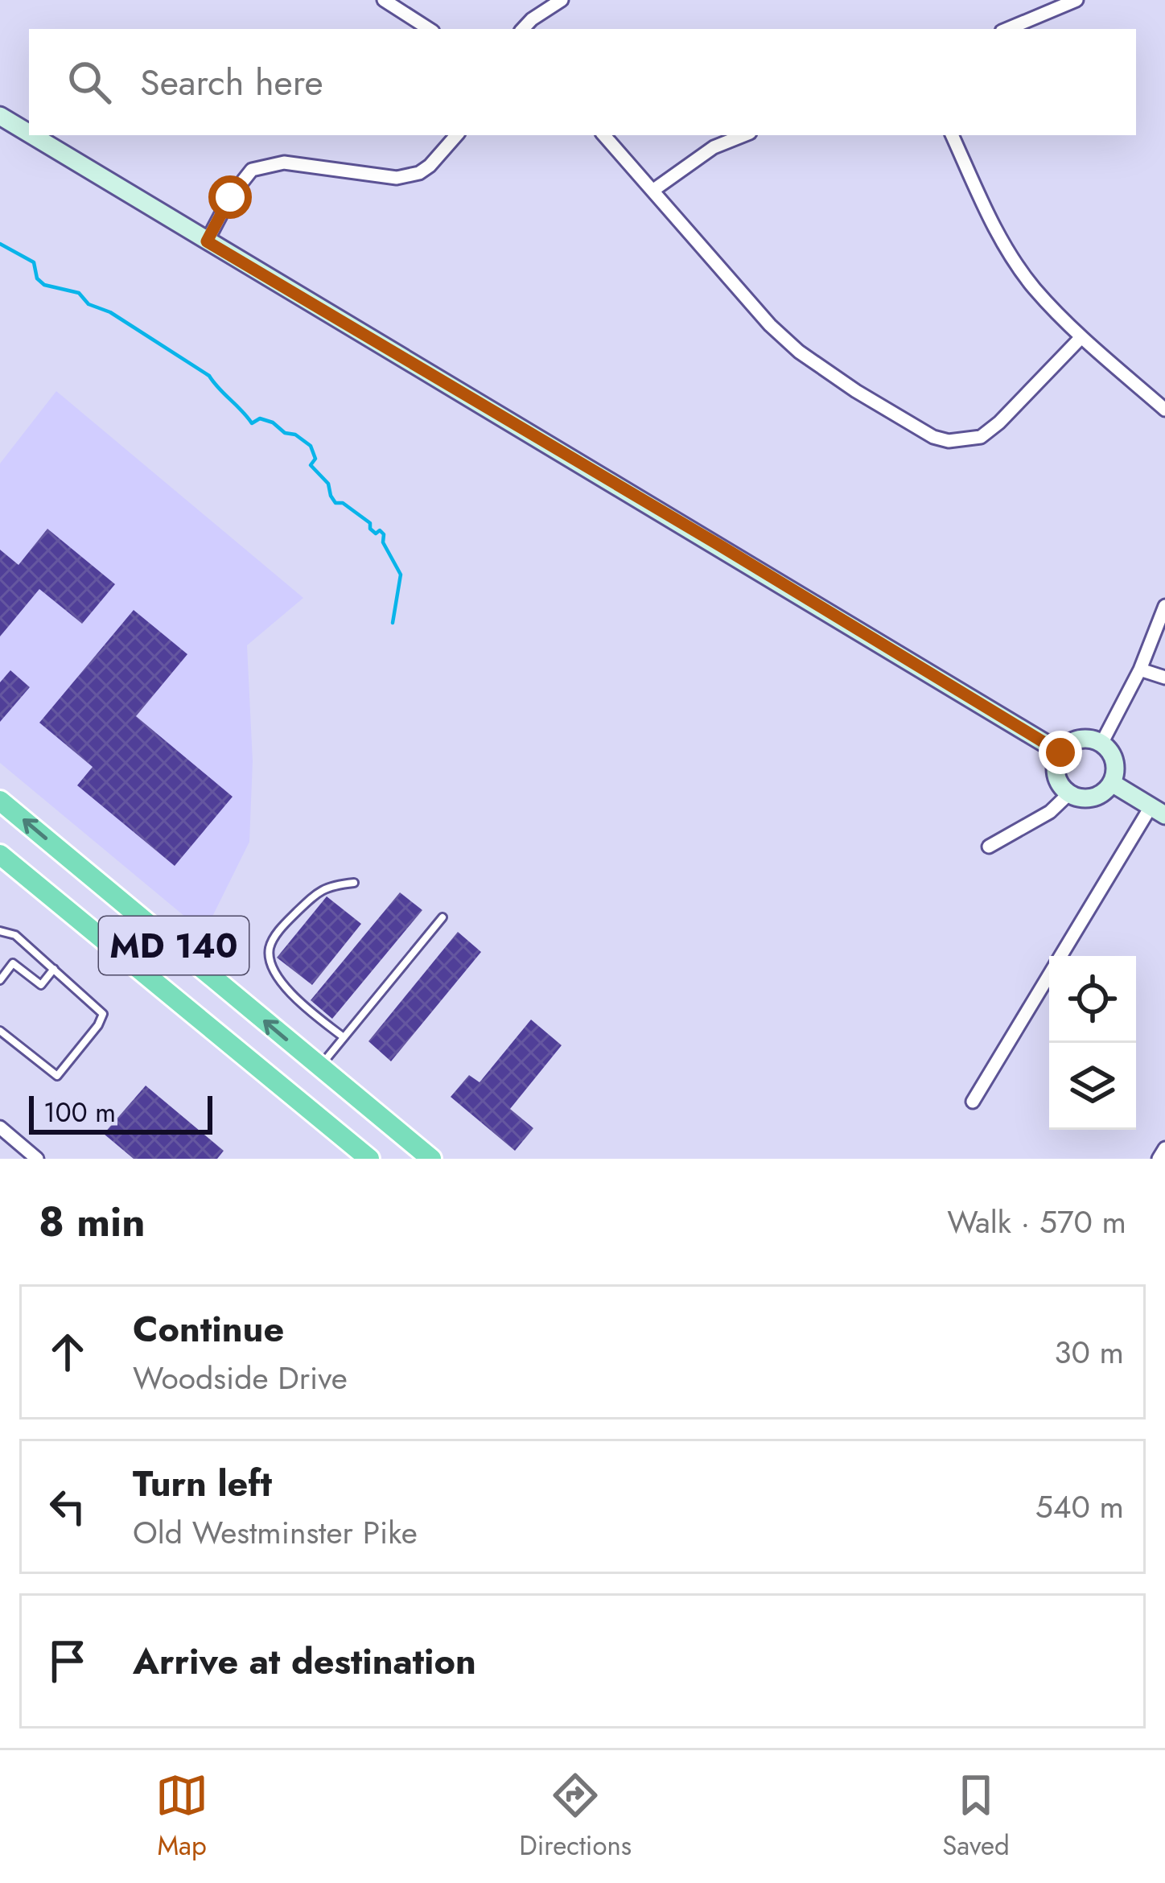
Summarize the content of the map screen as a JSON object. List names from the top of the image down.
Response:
{
  "streets": {
    "highway": ["MD 140"]
  },
  "scale_bar": "100 m",
  "page": {
    "search": "Search here",
    "scale": "100 m",
    "heading": ["8 min", "Walk · 570 m"],
    "list": [
      ["Continue", "Woodside Drive", "30 m"],
      ["Turn left", "Old Westminster Pike", "540 m"],
      "Arrive at destination"
    ],
    "nav": ["Map", "Directions", "Saved"]
  }
}
